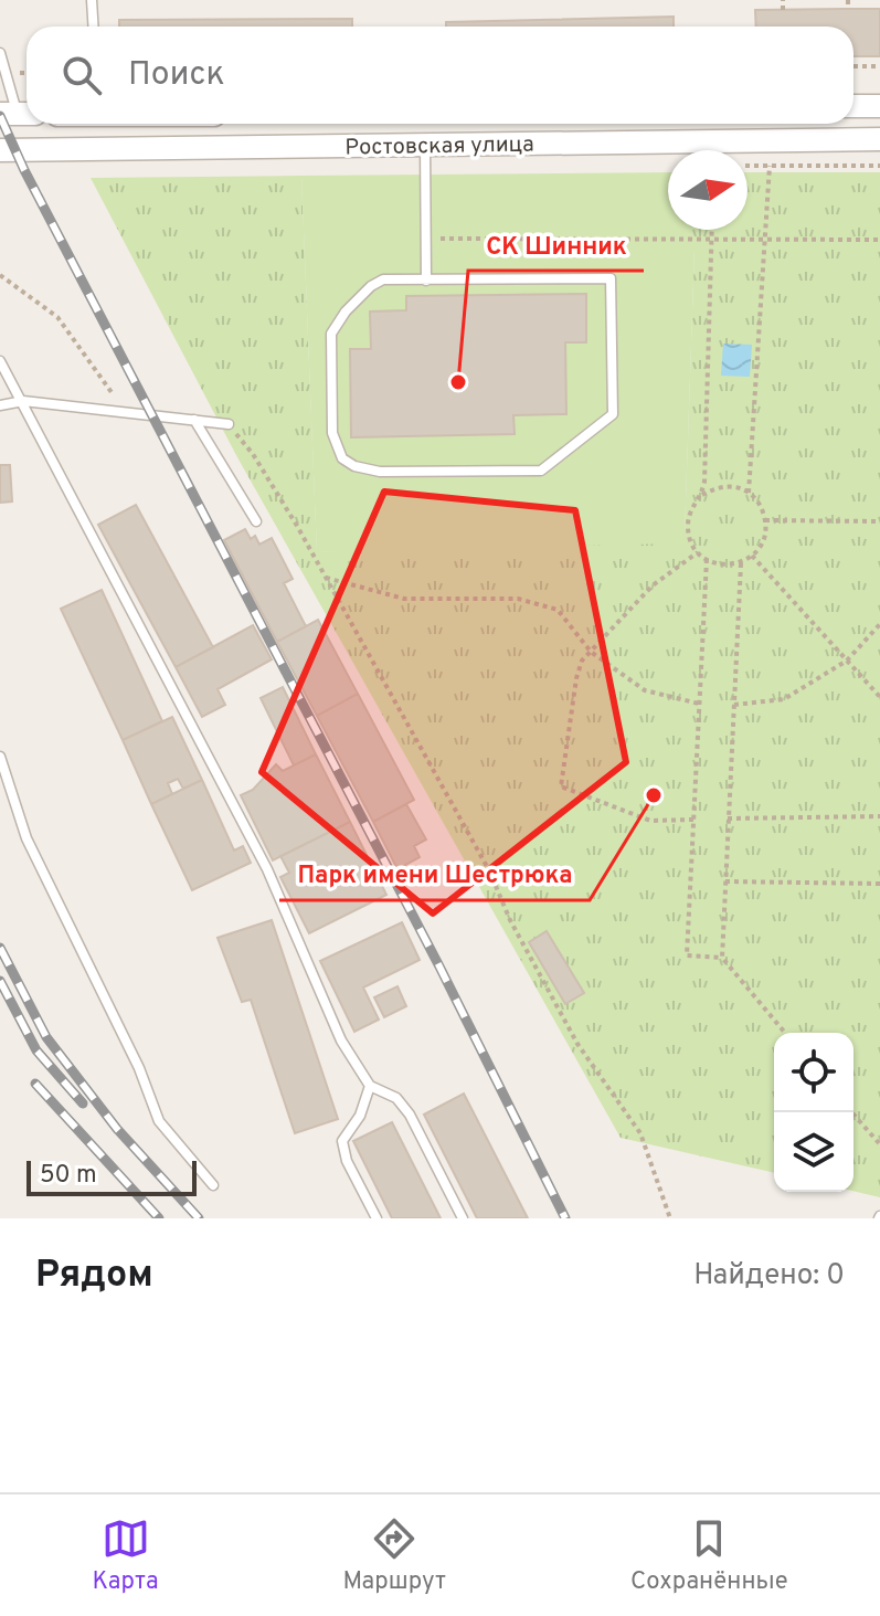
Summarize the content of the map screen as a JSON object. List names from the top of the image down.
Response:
{
  "streets": {
    "street": ["Ростовская улица"]
  },
  "places": ["СК Шинник", "Парк имени Шестрюка"],
  "scale_bar": "50 m",
  "north": "right",
  "page": {
    "search": "Поиск",
    "scale": "50 m",
    "heading": ["Рядом", "Найдено: 0"],
    "nav": ["Карта", "Маршрут", "Сохранённые"]
  }
}
